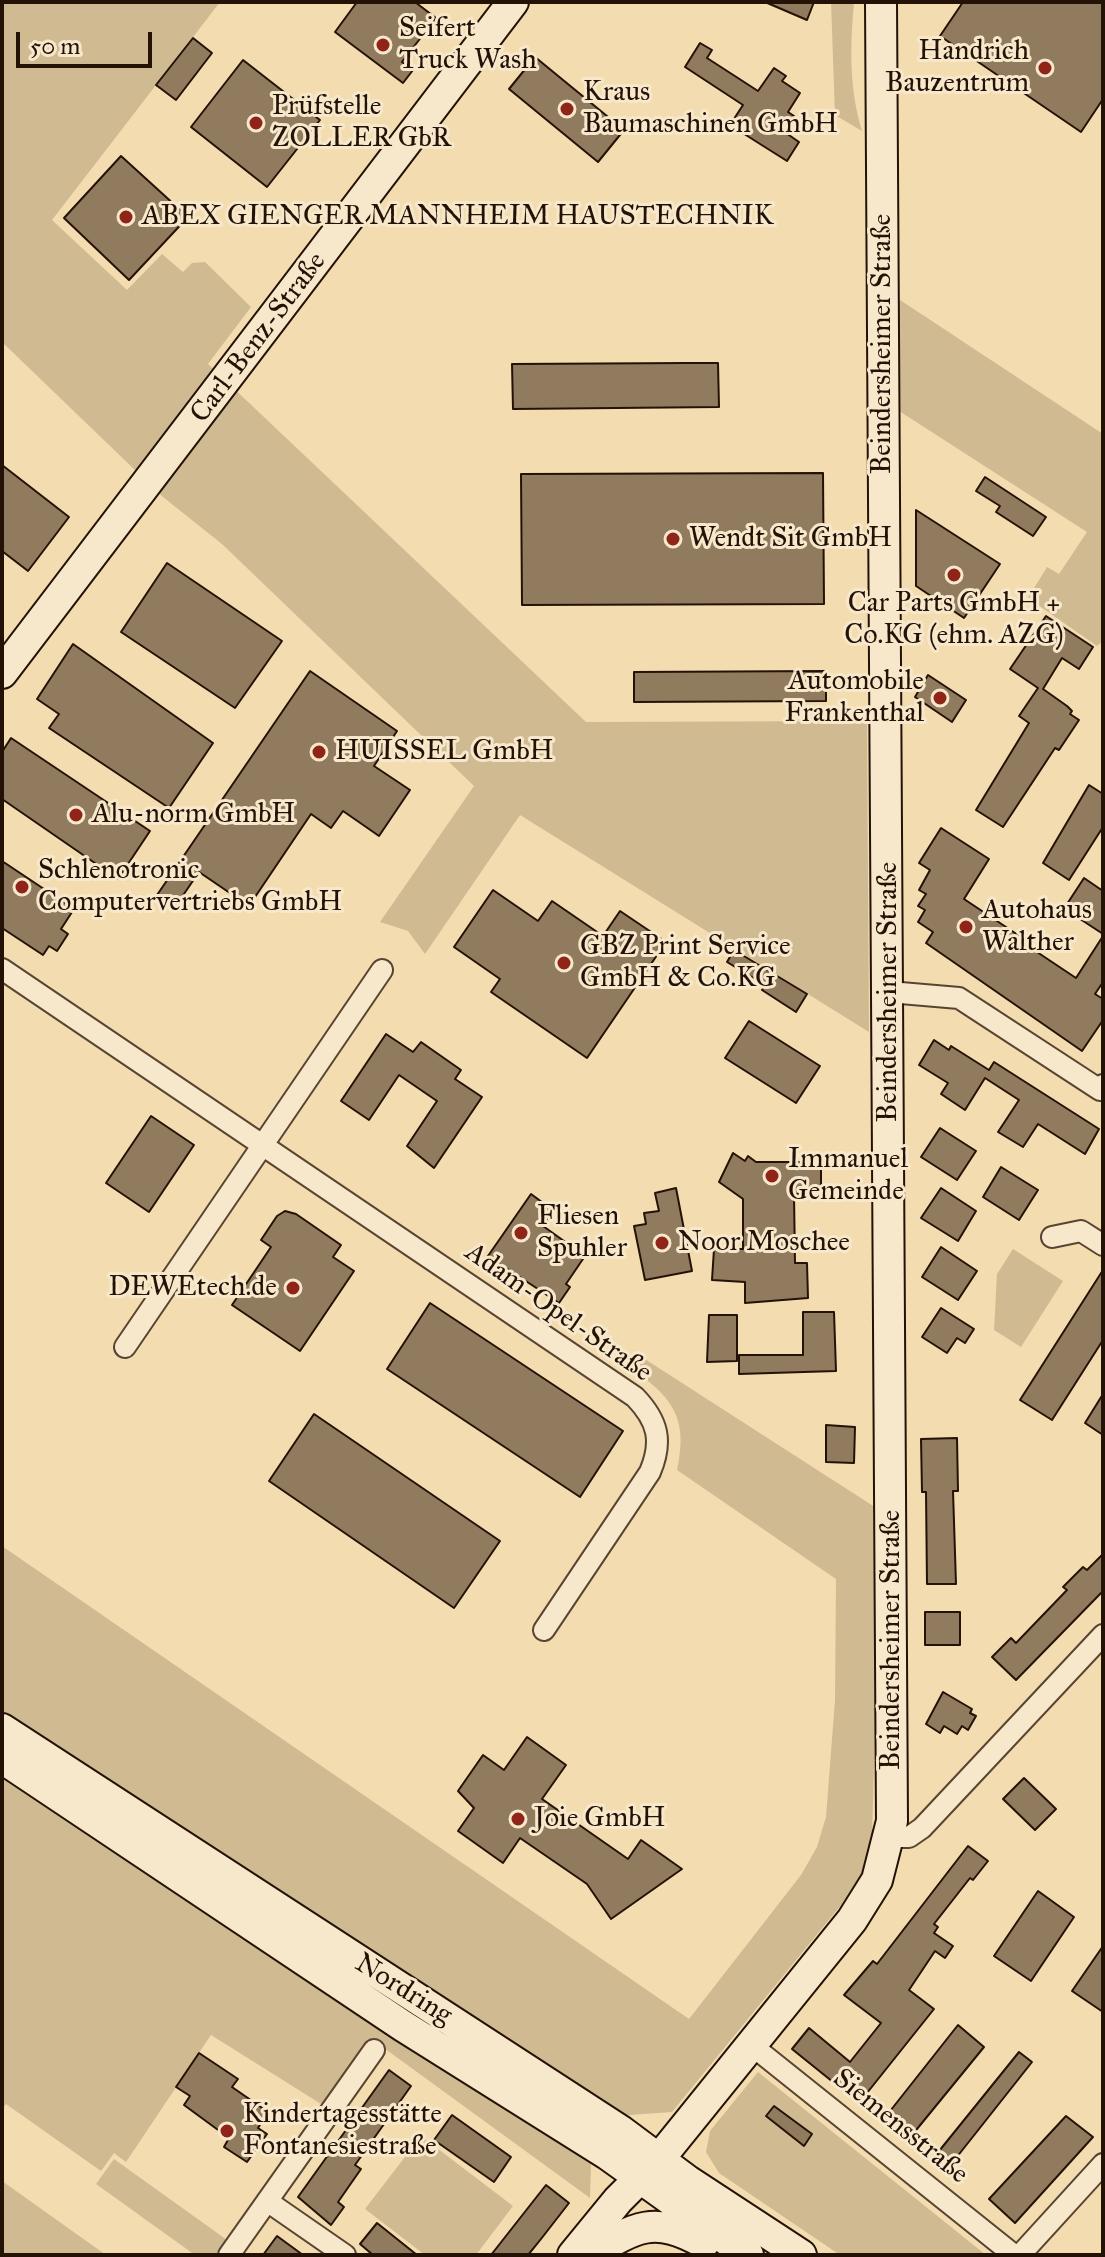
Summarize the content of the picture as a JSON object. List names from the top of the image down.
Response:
{
  "streets": {
    "street": [
      "Carl-Benz-Straße",
      "Beindersheimer Straße",
      "Adam-Opel-Straße",
      "Nordring",
      "Siemensstraße"
    ]
  },
  "crossings": [
    ["Beindersheimer Straße", "Nordring"],
    ["Beindersheimer Straße", "Siemensstraße"]
  ],
  "places": [
    "Seifert Truck Wash",
    "Handrich Bauzentrum",
    "Kraus Baumaschinen GmbH",
    "Prüfstelle ZOLLER GbR",
    "ABEX GIENGER MANNHEIM HAUSTECHNIK",
    "Wendt Sit GmbH",
    "Car Parts GmbH + Co.KG (ehm. AZG)",
    "Automobile Frankenthal",
    "HUISSEL GmbH",
    "Alu-norm GmbH",
    "Schlenotronic Computervertriebs GmbH",
    "Autohaus Walther",
    "GBZ Print Service GmbH & Co.KG",
    "Immanuel Gemeinde",
    "Fliesen Spuhler",
    "Noor Moschee",
    "DEWEtech.de",
    "Joie GmbH",
    "Kindertagesstätte Fontanesiestraße"
  ],
  "scale_bar": "50 m"
}
